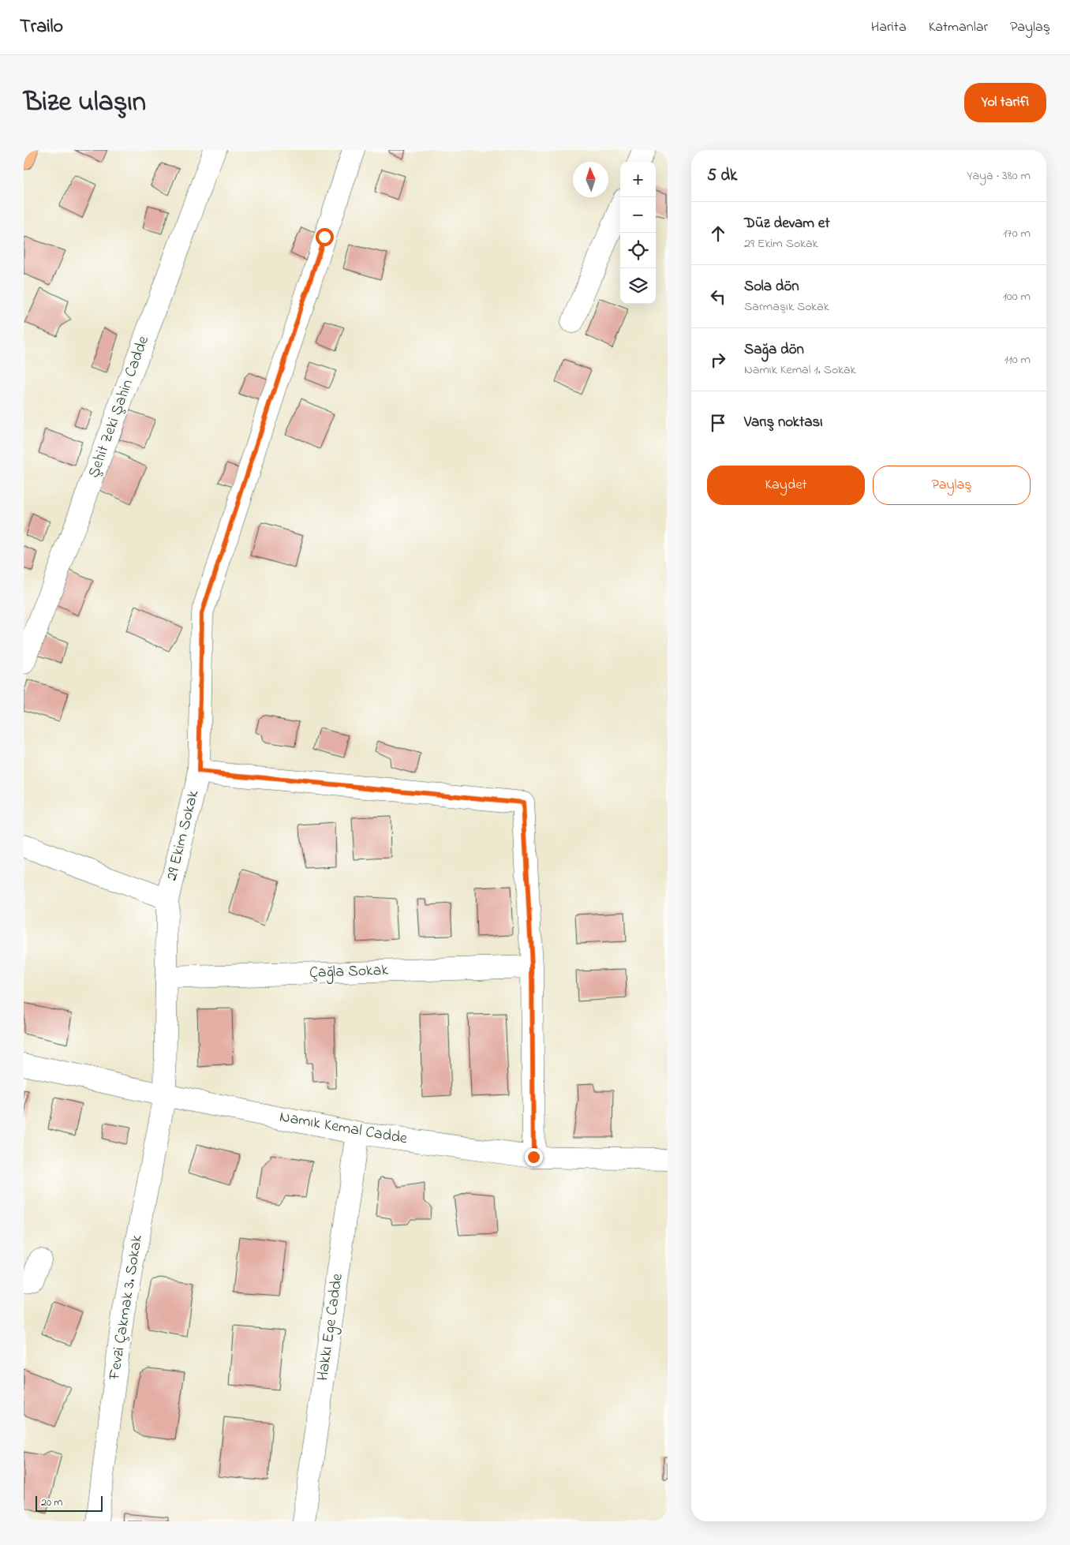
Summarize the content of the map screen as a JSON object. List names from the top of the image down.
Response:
{
  "streets": {
    "street": [
      "Şehit Zeki Şahin Cadde",
      "29 Ekim Sokak",
      "Çağla Sokak",
      "Namık Kemal Cadde",
      "Fevzi Çakmak 3. Sokak",
      "Hakkı Ege Cadde"
    ]
  },
  "crossings": [
    ["29 Ekim Sokak", "Çağla Sokak"],
    ["29 Ekim Sokak", "Namık Kemal Cadde"],
    ["29 Ekim Sokak", "Fevzi Çakmak 3. Sokak"],
    ["Namık Kemal Cadde", "Fevzi Çakmak 3. Sokak"],
    ["Namık Kemal Cadde", "Hakkı Ege Cadde"]
  ],
  "scale_bar": "20 m",
  "north": "top",
  "page": {
    "header": "Trailo",
    "nav": ["Harita", "Katmanlar", "Paylaş"],
    "title": "Bize ulaşın",
    "buttons": [
      "Yol tarifi",
      ["Kaydet", "Paylaş"]
    ],
    "heading": ["5 dk", "Yaya · 380 m"],
    "map_buttons": ["+", "−"],
    "list": [
      ["Düz devam et", "29 Ekim Sokak", "170 m"],
      ["Sola dön", "Sarmaşık Sokak", "100 m"],
      ["Sağa dön", "Namık Kemal 1. Sokak", "110 m"],
      "Varış noktası"
    ],
    "scale": "20 m"
  }
}
